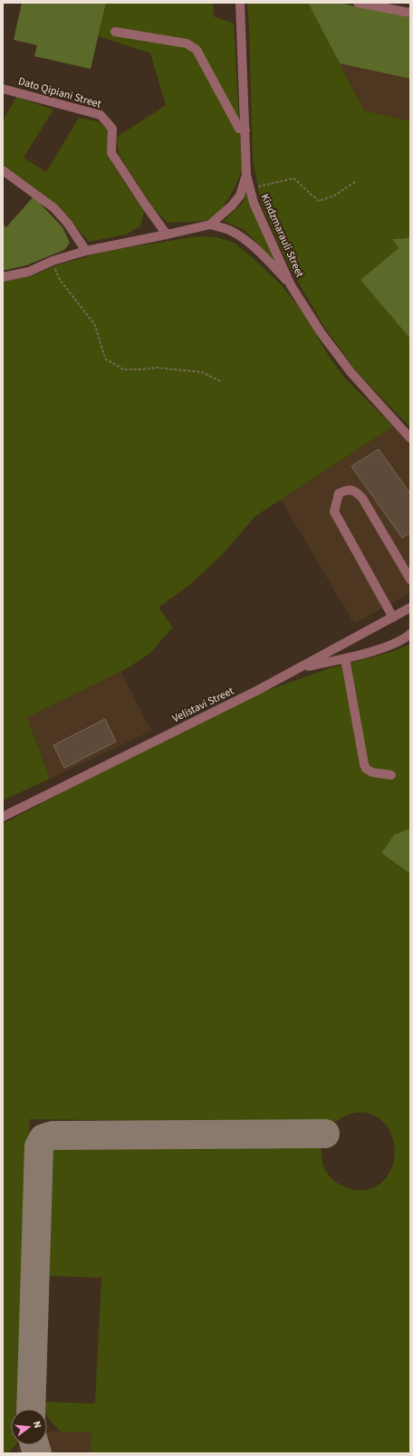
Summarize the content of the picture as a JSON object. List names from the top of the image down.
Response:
{
  "streets": {
    "street": ["Dato Qipiani Street", "Kindzmarauli Street", "Velistavi Street"]
  },
  "north": "right"
}
